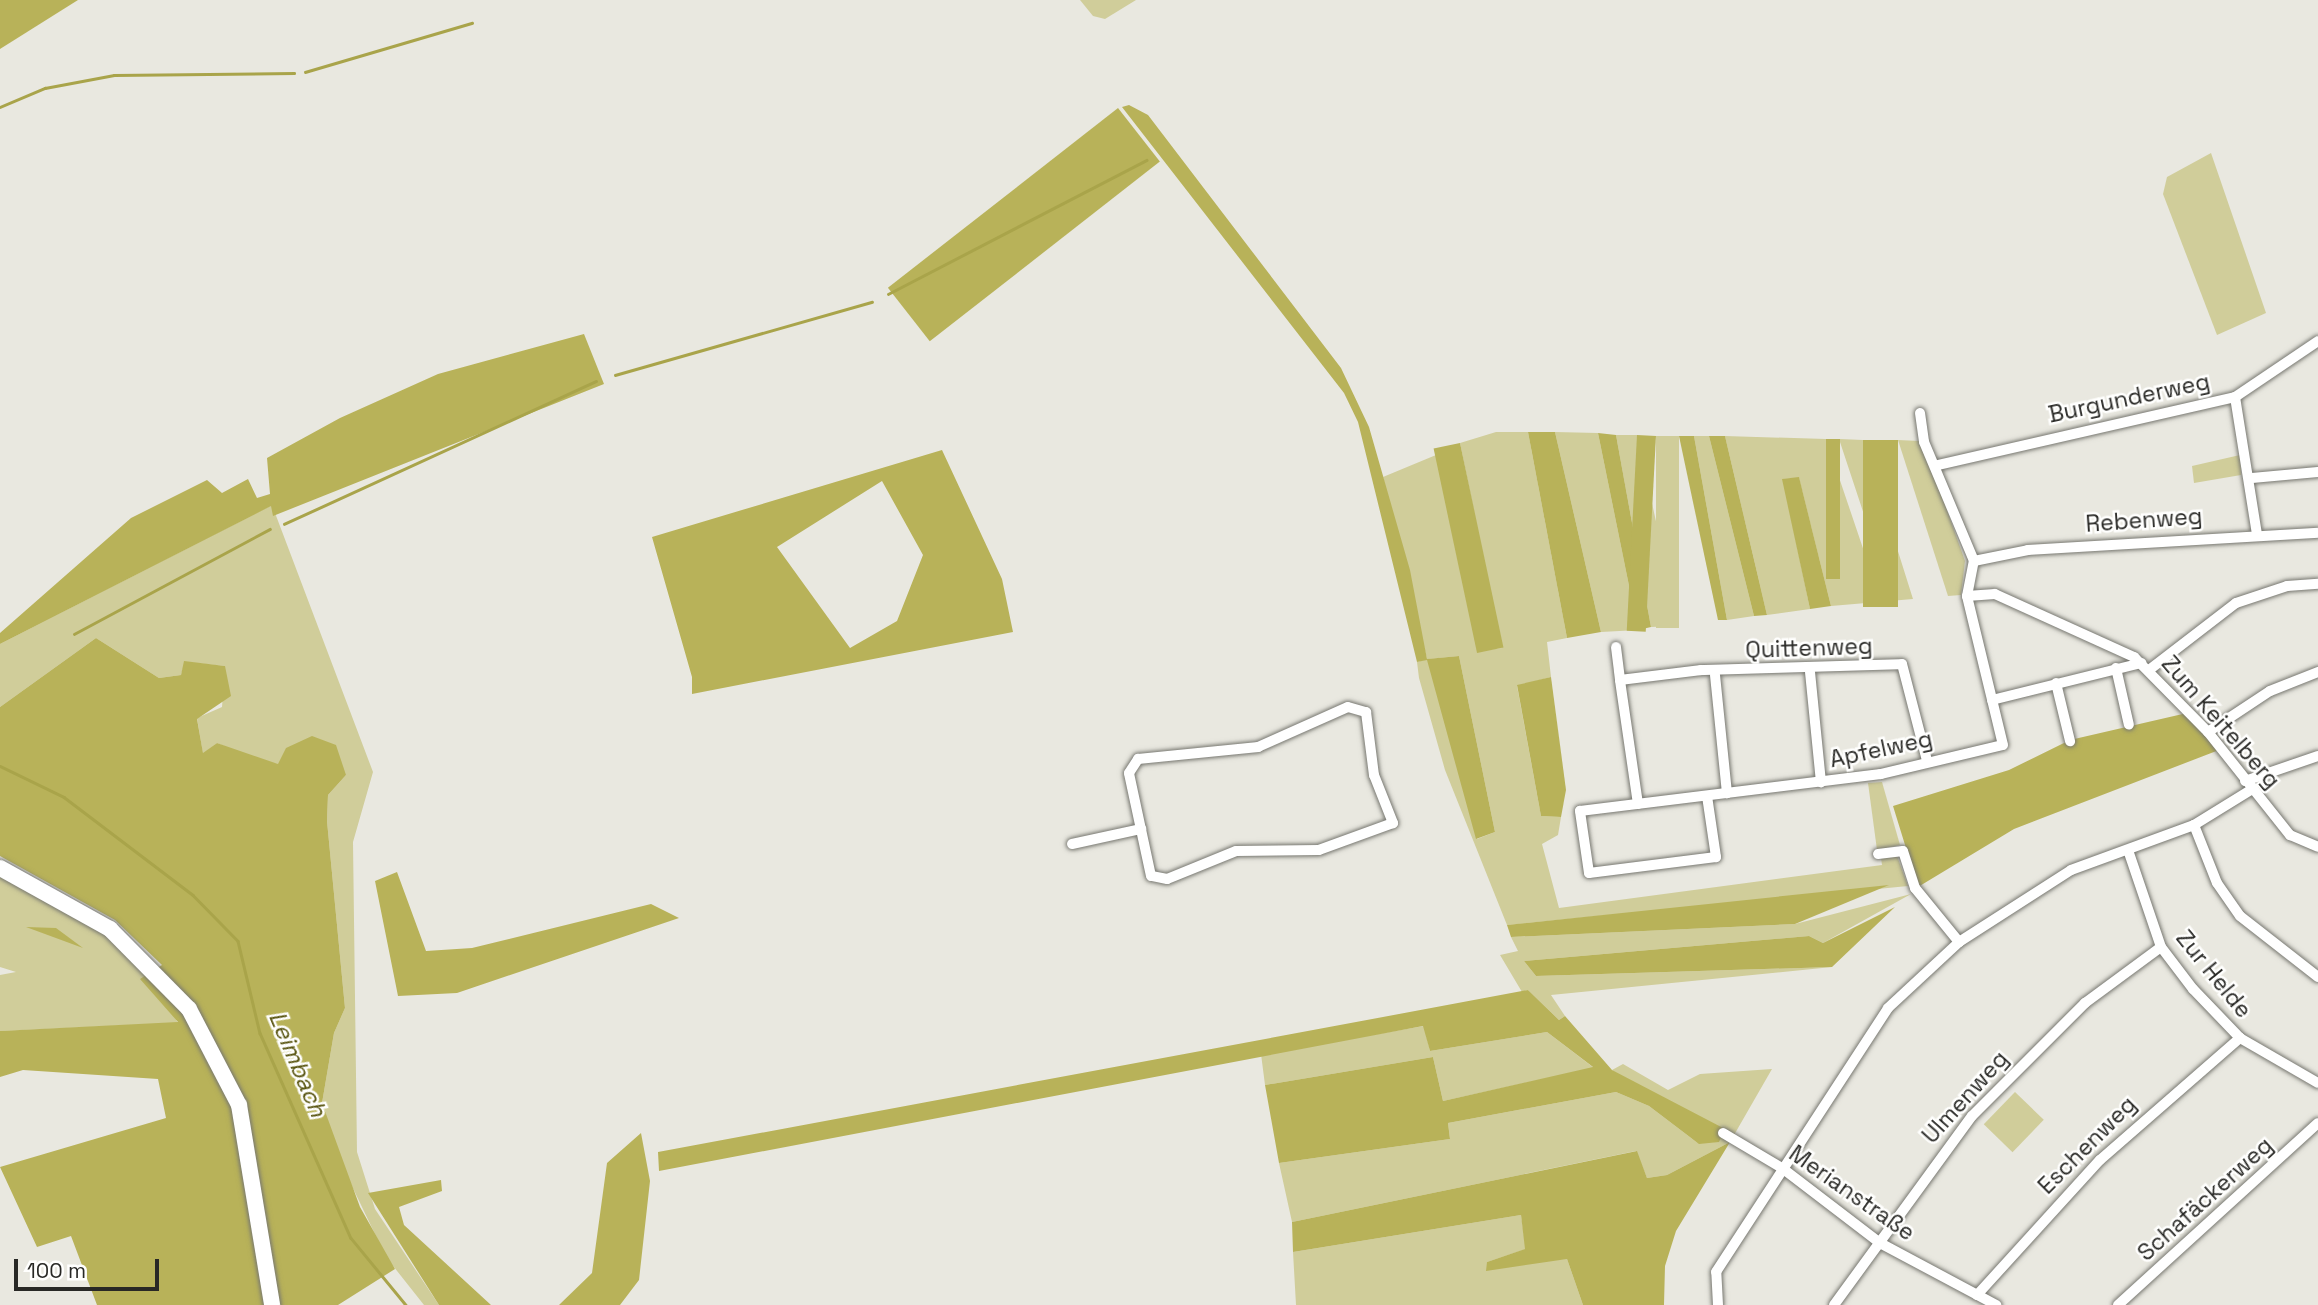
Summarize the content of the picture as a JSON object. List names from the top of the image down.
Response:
{
  "streets": {
    "street": [
      "Burgunderweg",
      "Rebenweg",
      "Quittenweg",
      "Zum Keitelberg",
      "Apfelweg",
      "Zur Helde",
      "Ulmenweg",
      "Eschenweg",
      "Merianstraße",
      "Schafäckerweg"
    ]
  },
  "crossings": [
    ["Burgunderweg", "Rebenweg"],
    ["Rebenweg", "Apfelweg"],
    ["Quittenweg", "Apfelweg"],
    ["Zum Keitelberg", "Apfelweg"],
    ["Zur Helde", "Ulmenweg"],
    ["Zur Helde", "Eschenweg"],
    ["Ulmenweg", "Merianstraße"],
    ["Eschenweg", "Merianstraße"]
  ],
  "water": ["Leimbach"],
  "scale_bar": "100 m"
}
